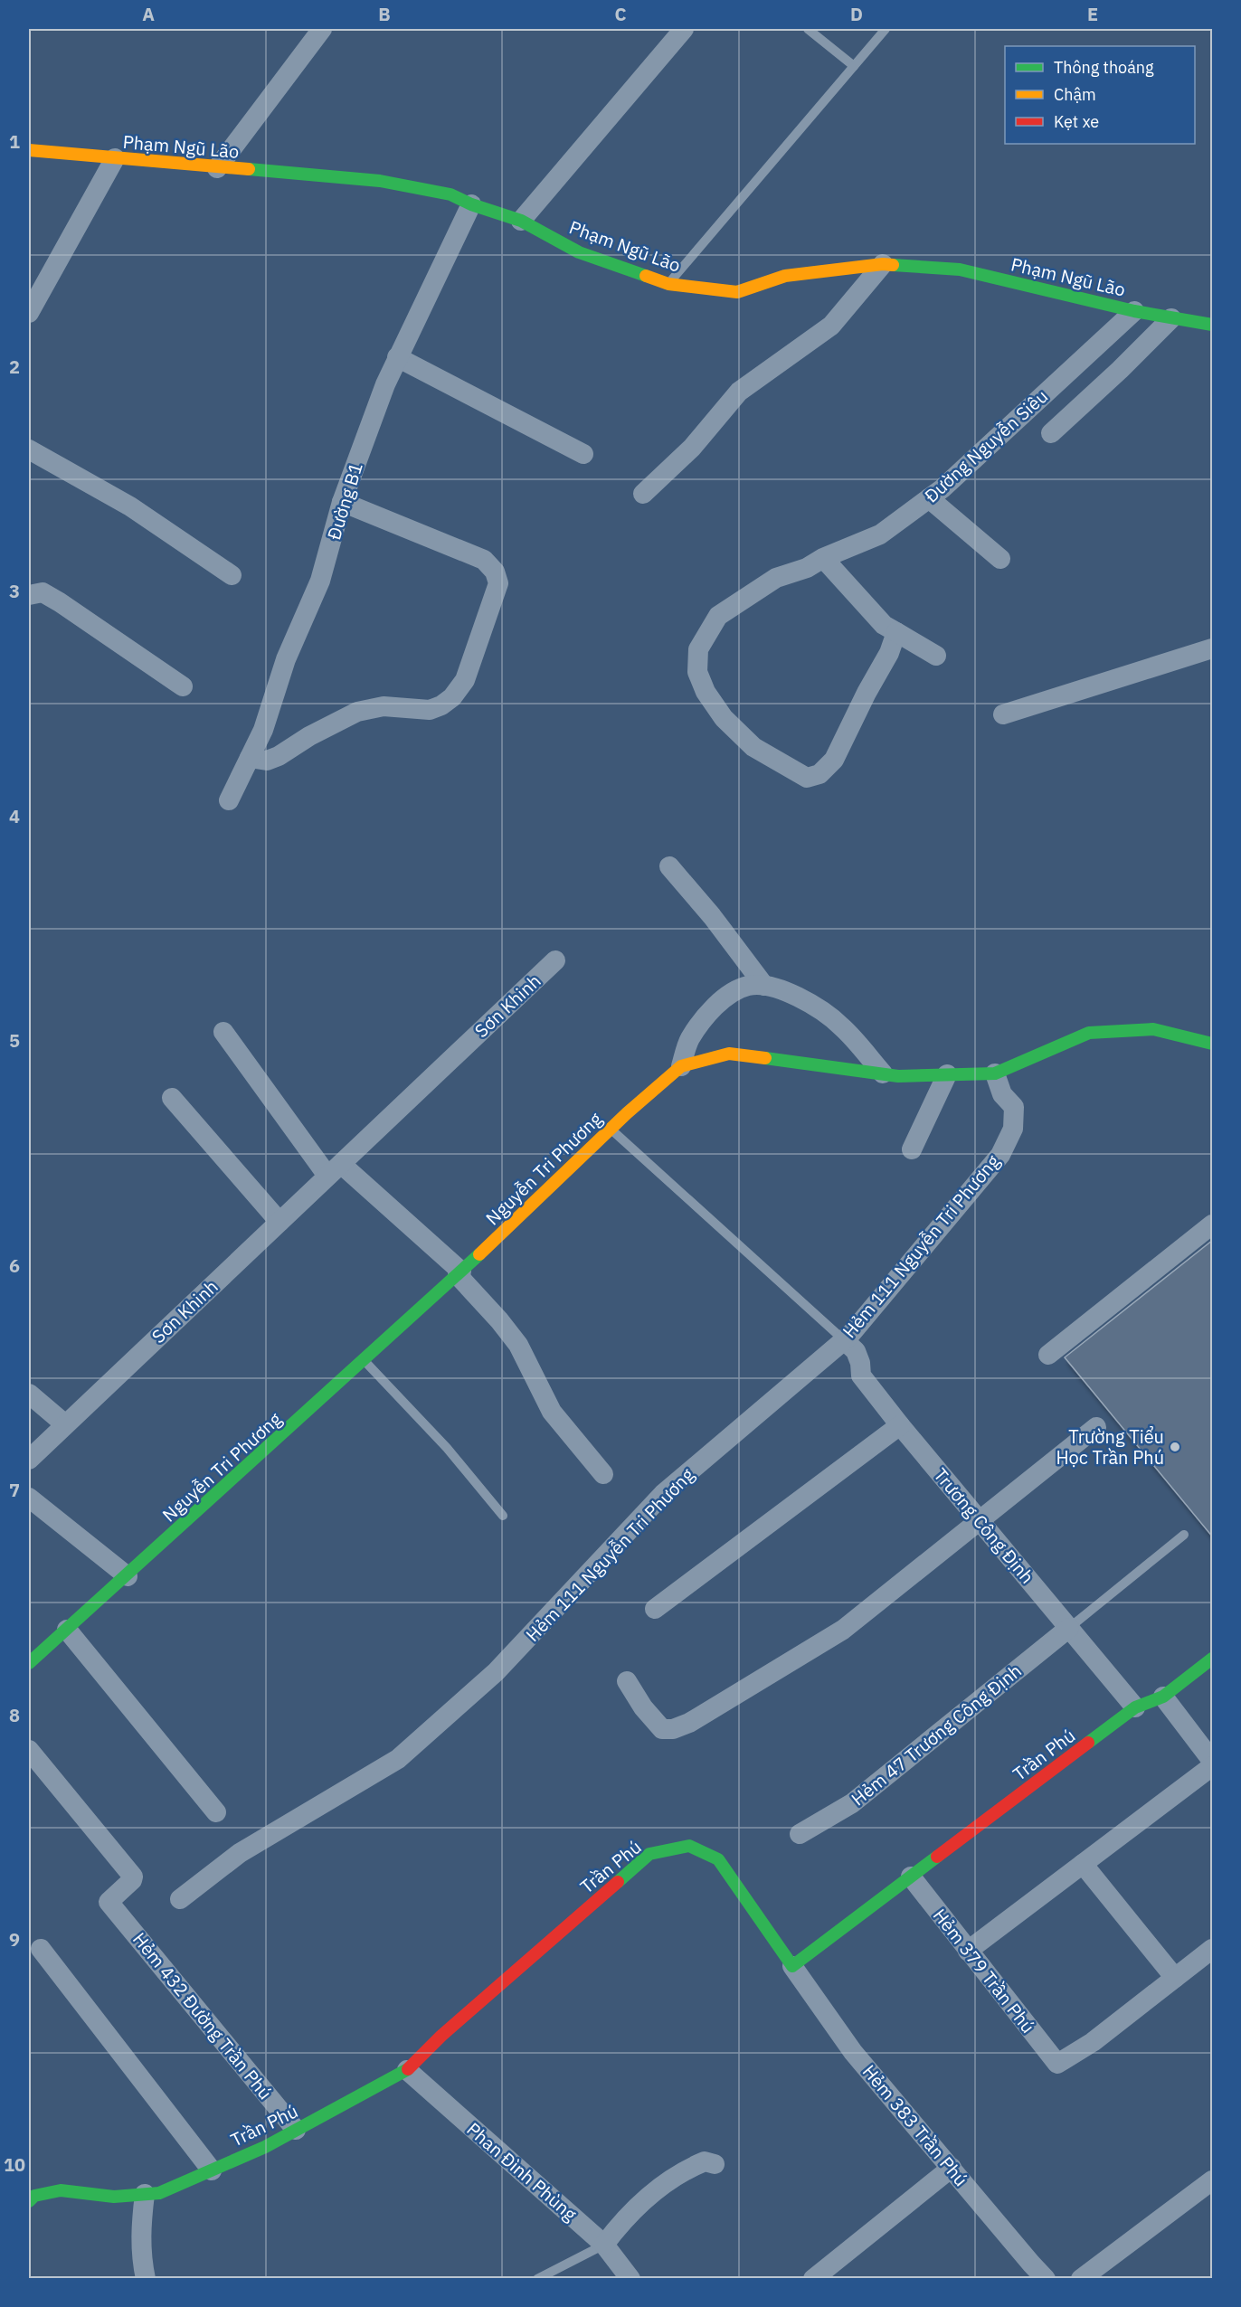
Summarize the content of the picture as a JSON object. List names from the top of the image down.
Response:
{
  "streets": {
    "street": [
      "Phạm Ngũ Lão",
      "Đường Nguyễn Siêu",
      "Đường B1",
      "Sơn Khinh",
      "Nguyễn Tri Phương",
      "Hẻm 111 Nguyễn Tri Phương",
      "Trương Công Định",
      "Hẻm 47 Trương Công Định",
      "Trần Phú",
      "Hẻm 379 Trần Phú",
      "Hẻm 432 Đường Trần Phú",
      "Hẻm 383 Trần Phú",
      "Phan Đình Phùng"
    ]
  },
  "crossings": [
    ["Phạm Ngũ Lão", "Đường Nguyễn Siêu"],
    ["Phạm Ngũ Lão", "Đường B1"],
    ["Nguyễn Tri Phương", "Hẻm 111 Nguyễn Tri Phương"],
    ["Hẻm 111 Nguyễn Tri Phương", "Trương Công Định"],
    ["Trương Công Định", "Hẻm 47 Trương Công Định"],
    ["Trương Công Định", "Trần Phú"],
    ["Trần Phú", "Hẻm 379 Trần Phú"],
    ["Trần Phú", "Hẻm 432 Đường Trần Phú"],
    ["Trần Phú", "Hẻm 383 Trần Phú"],
    ["Trần Phú", "Phan Đình Phùng"]
  ],
  "places": ["Trường Tiểu Học Trần Phú"],
  "legend": ["Thông thoáng", "Chậm", "Kẹt xe"],
  "grid": {
    "columns": [
      "A",
      "B",
      "C",
      "D",
      "E"
    ],
    "rows": [
      "1",
      "2",
      "3",
      "4",
      "5",
      "6",
      "7",
      "8",
      "9",
      "10"
    ]
  }
}
